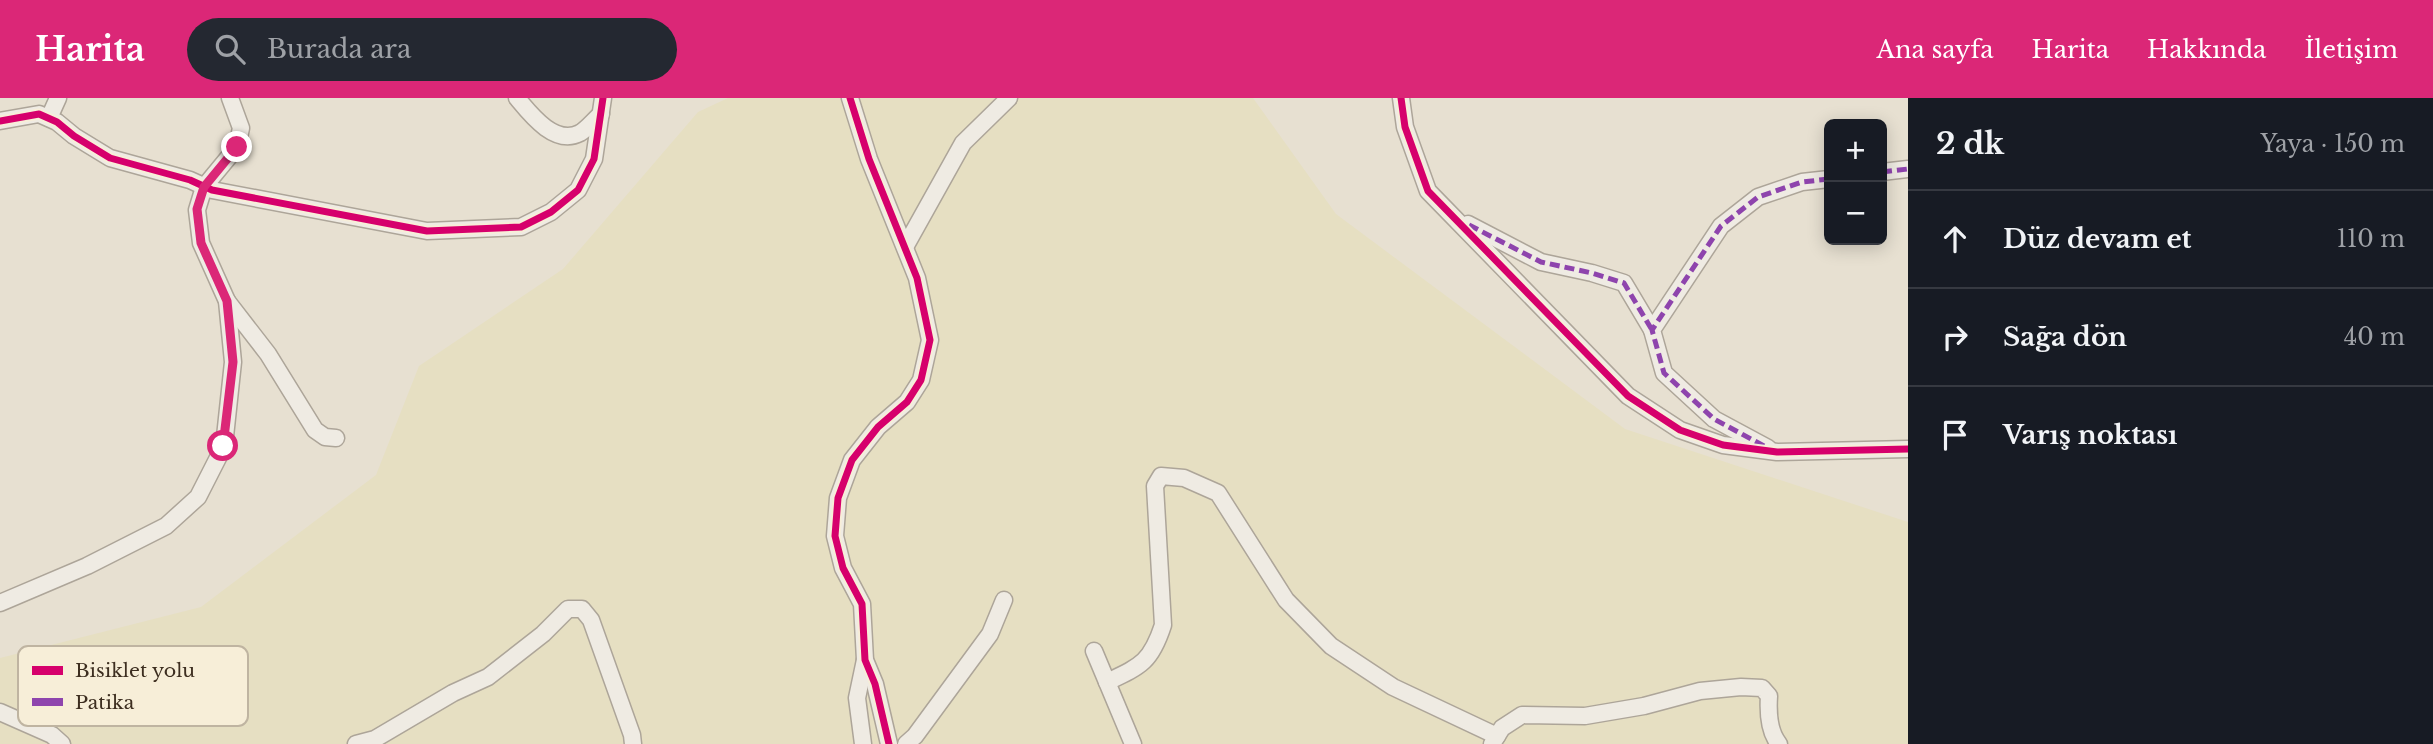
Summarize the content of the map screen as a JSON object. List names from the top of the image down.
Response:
{
  "legend": ["Bisiklet yolu", "Patika"],
  "page": {
    "header": "Harita",
    "search": "Burada ara",
    "nav": [
      "Ana sayfa",
      "Harita",
      "Hakkında",
      "İletişim"
    ],
    "heading": ["2 dk", "Yaya · 150 m"],
    "map_buttons": ["+", "−"],
    "list": [
      ["Düz devam et", "110 m"],
      ["Sağa dön", "40 m"],
      "Varış noktası"
    ]
  }
}
